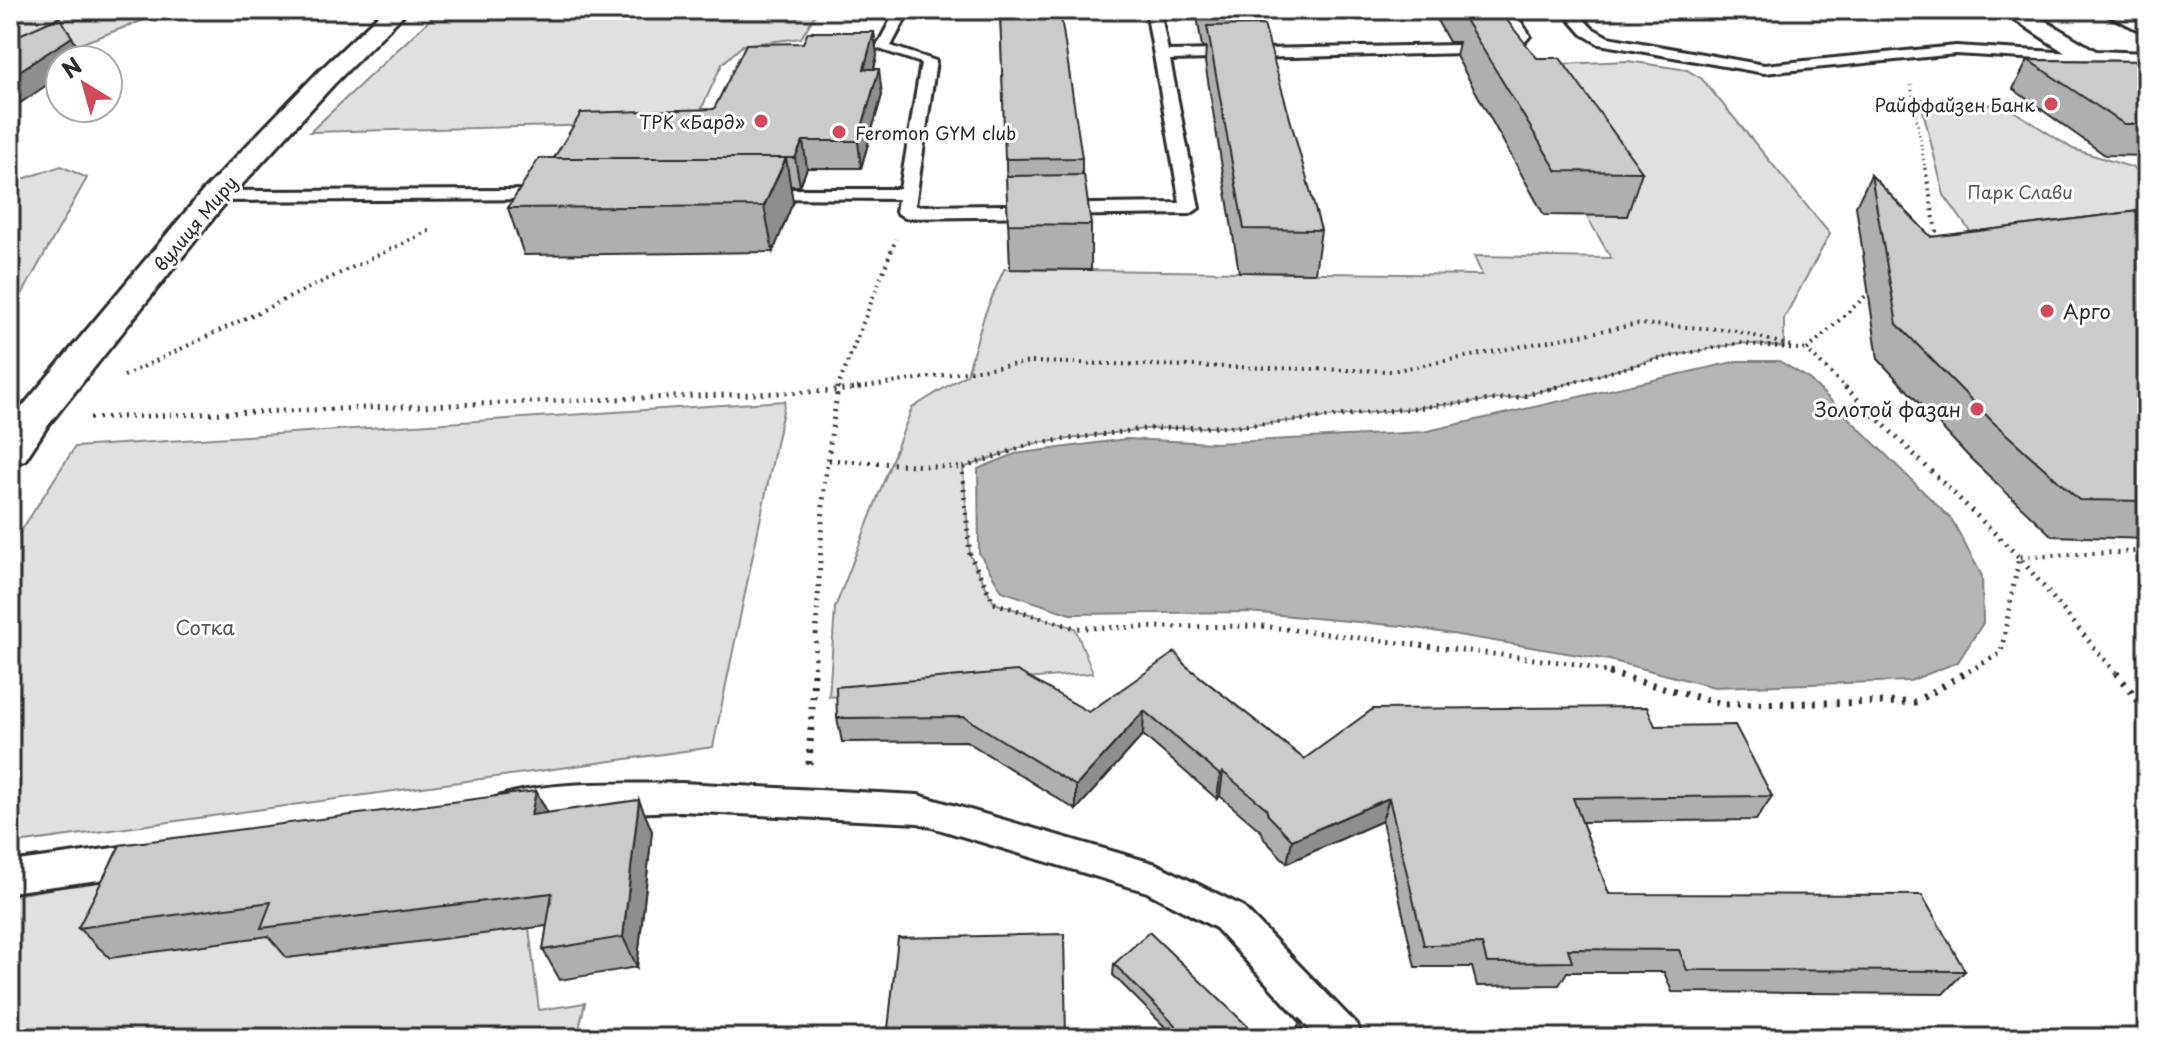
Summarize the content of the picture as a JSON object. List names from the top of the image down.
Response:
{
  "streets": {
    "street": ["вулиця Миру"]
  },
  "parks": ["Парк Слави", "Сотка"],
  "places": [
    "Райффайзен Банк",
    "ТРК «Бард»",
    "Feromon GYM club",
    "Арго",
    "Золотой фазан"
  ],
  "north": "top left"
}
